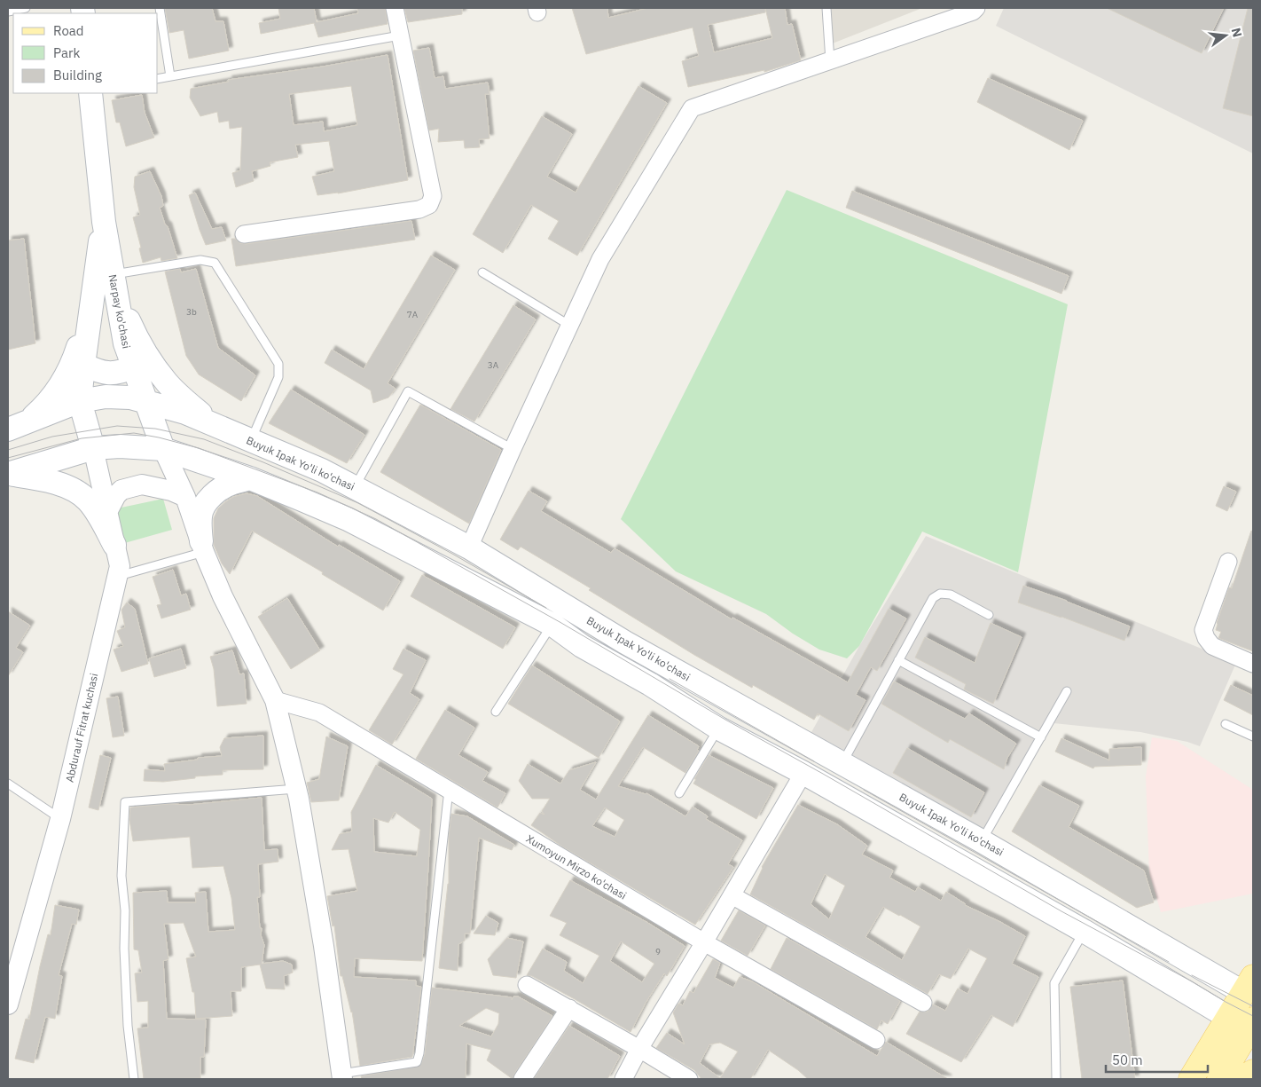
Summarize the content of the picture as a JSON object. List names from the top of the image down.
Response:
{
  "streets": {
    "main road": ["Narpay ko'chasi", "Buyuk Ipak Yo'li ko'chasi"],
    "street": ["Abdurauf Fitrat kuchasi", "Xumoyun Mirzo ko'chasi"]
  },
  "crossings": [
    ["Narpay ko'chasi", "Buyuk Ipak Yo'li ko'chasi"],
    ["Narpay ko'chasi", "Abdurauf Fitrat kuchasi"]
  ],
  "house_numbers": [
    "3b",
    "7A",
    "3A",
    "9"
  ],
  "legend": ["Road", "Park", "Building"],
  "scale_bar": "50 m",
  "north": "right"
}
